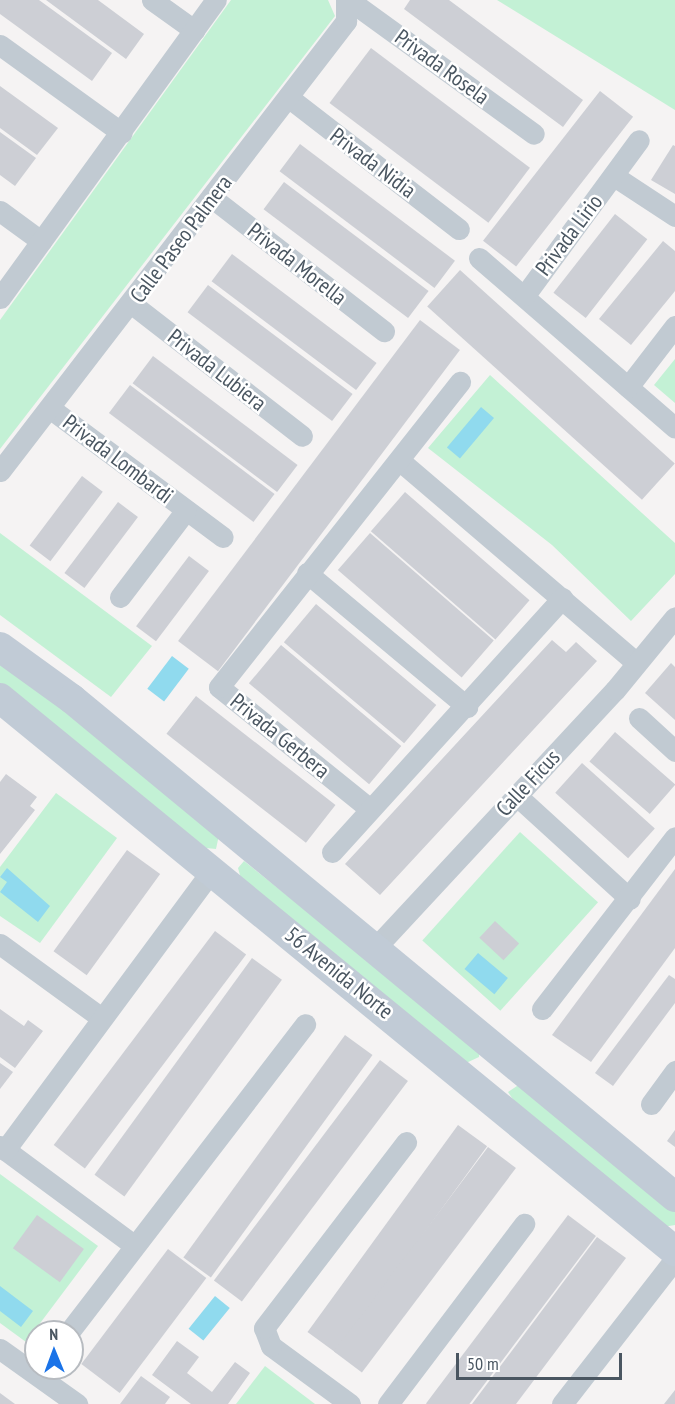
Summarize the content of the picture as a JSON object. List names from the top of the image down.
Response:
{
  "streets": {
    "main road": ["56 Avenida Norte"],
    "street": [
      "Privada Rosela",
      "Privada Nidia",
      "Privada Lirio",
      "Calle Paseo Palmera",
      "Privada Morella",
      "Privada Lubiera",
      "Privada Lombardi",
      "Privada Gerbera",
      "Calle Ficus"
    ]
  },
  "crossings": [
    ["Privada Rosela", "Calle Paseo Palmera"],
    ["Privada Nidia", "Calle Paseo Palmera"],
    ["Calle Paseo Palmera", "Privada Morella"],
    ["Calle Paseo Palmera", "Privada Lubiera"],
    ["Calle Paseo Palmera", "Privada Lombardi"],
    ["Calle Ficus", "56 Avenida Norte"]
  ],
  "scale_bar": "50 m",
  "north": "top"
}
